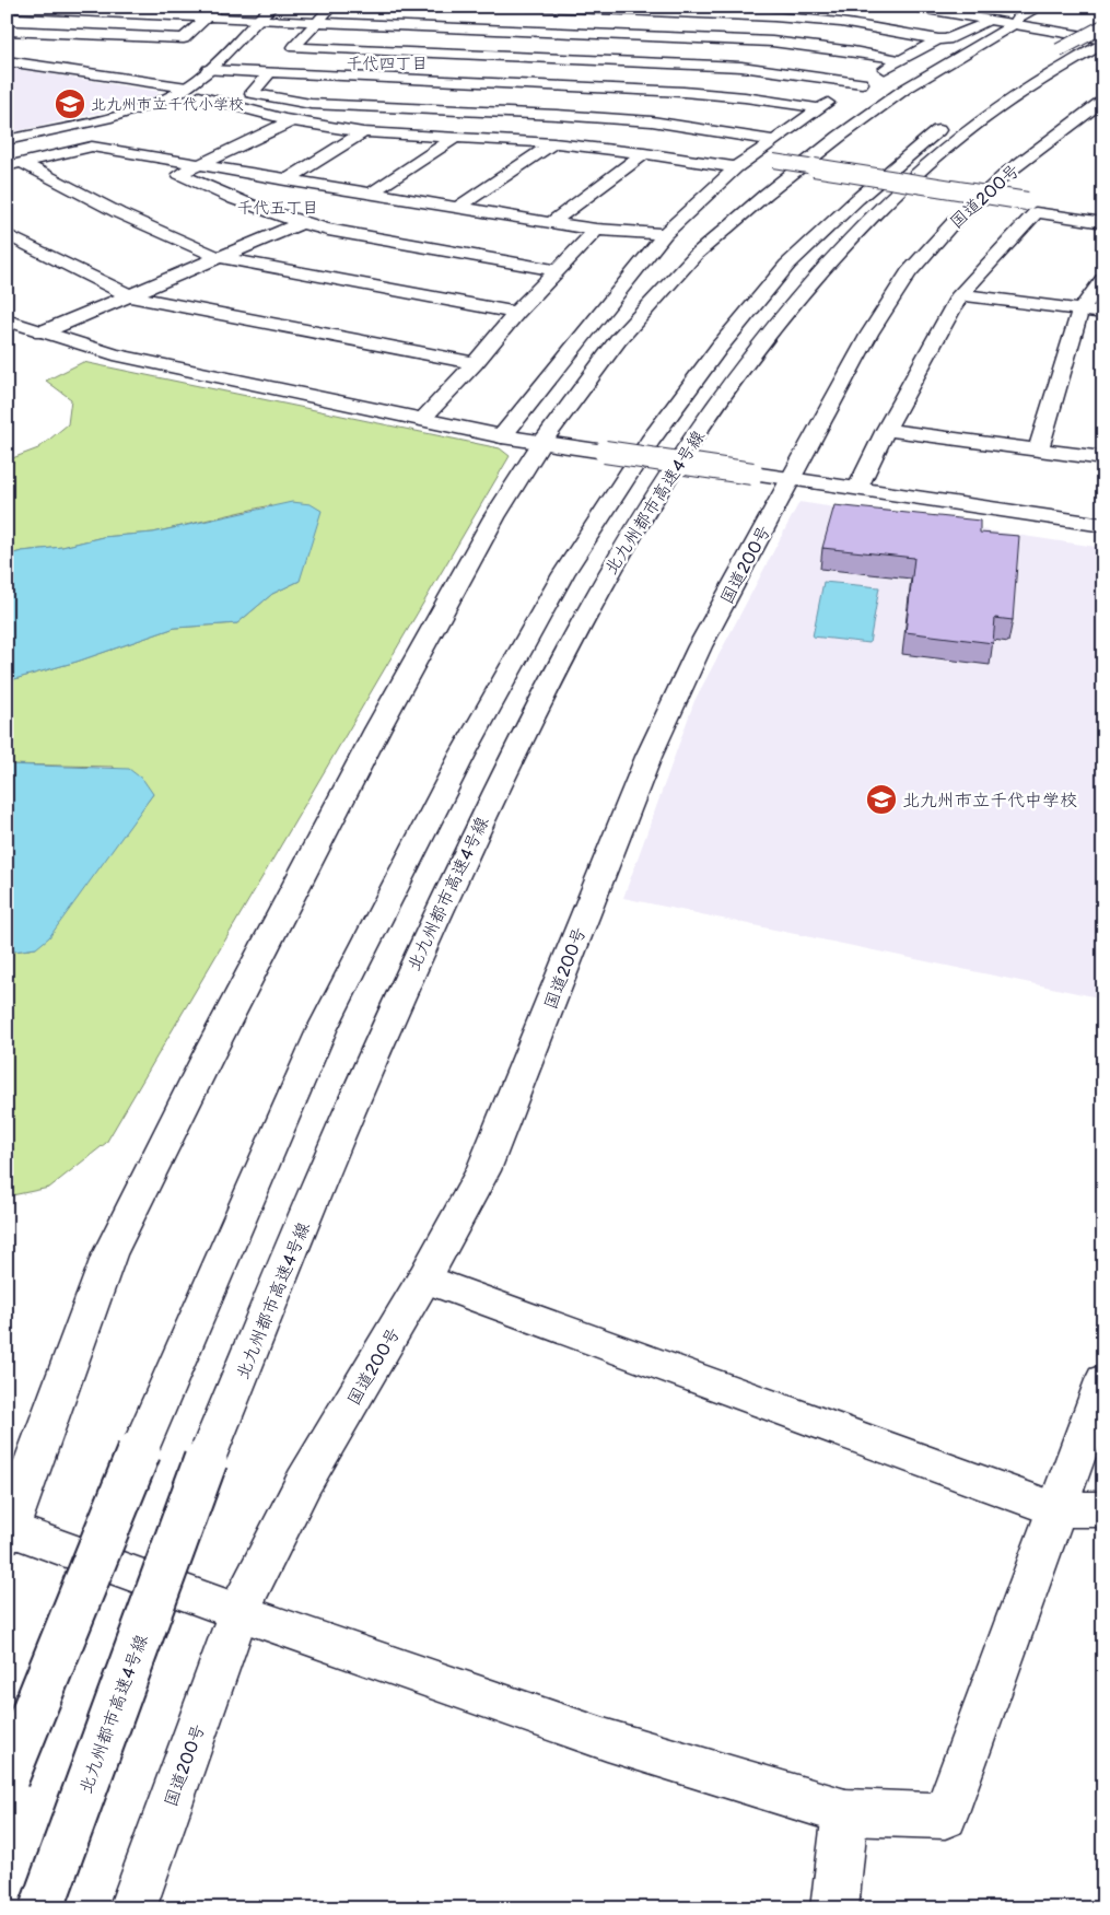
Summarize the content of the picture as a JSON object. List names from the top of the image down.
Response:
{
  "streets": {
    "main road": ["国道200号", "北九州都市高速4号線"]
  },
  "districts": ["千代四丁目", "千代五丁目"],
  "places": {
    "school or university": ["北九州市立千代小学校", "北九州市立千代中学校"]
  }
}
